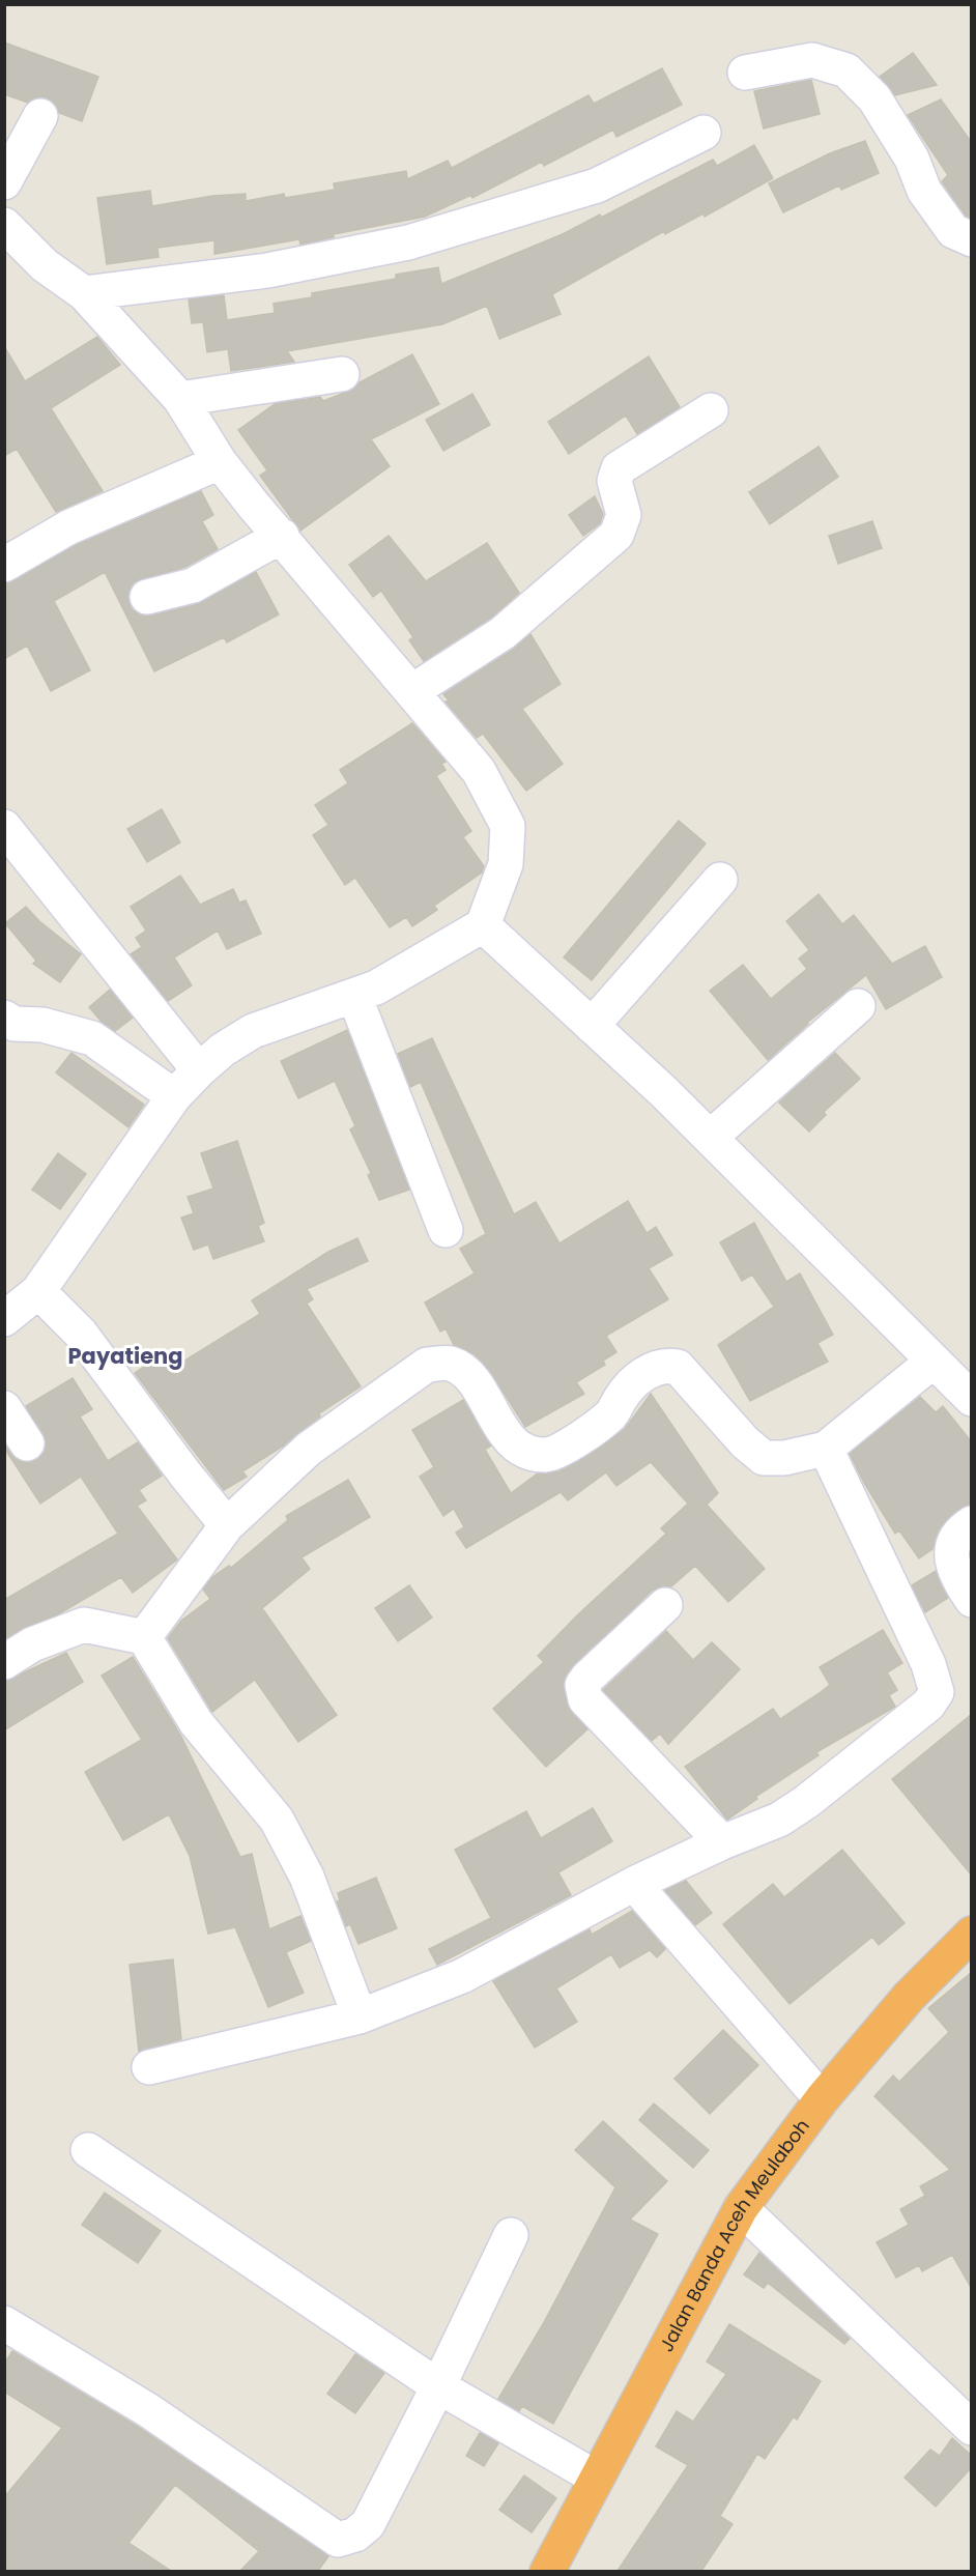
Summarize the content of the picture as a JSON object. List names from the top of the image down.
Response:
{
  "streets": {
    "highway": ["Jalan Banda Aceh Meulaboh"]
  },
  "districts": ["Payatieng"]
}
